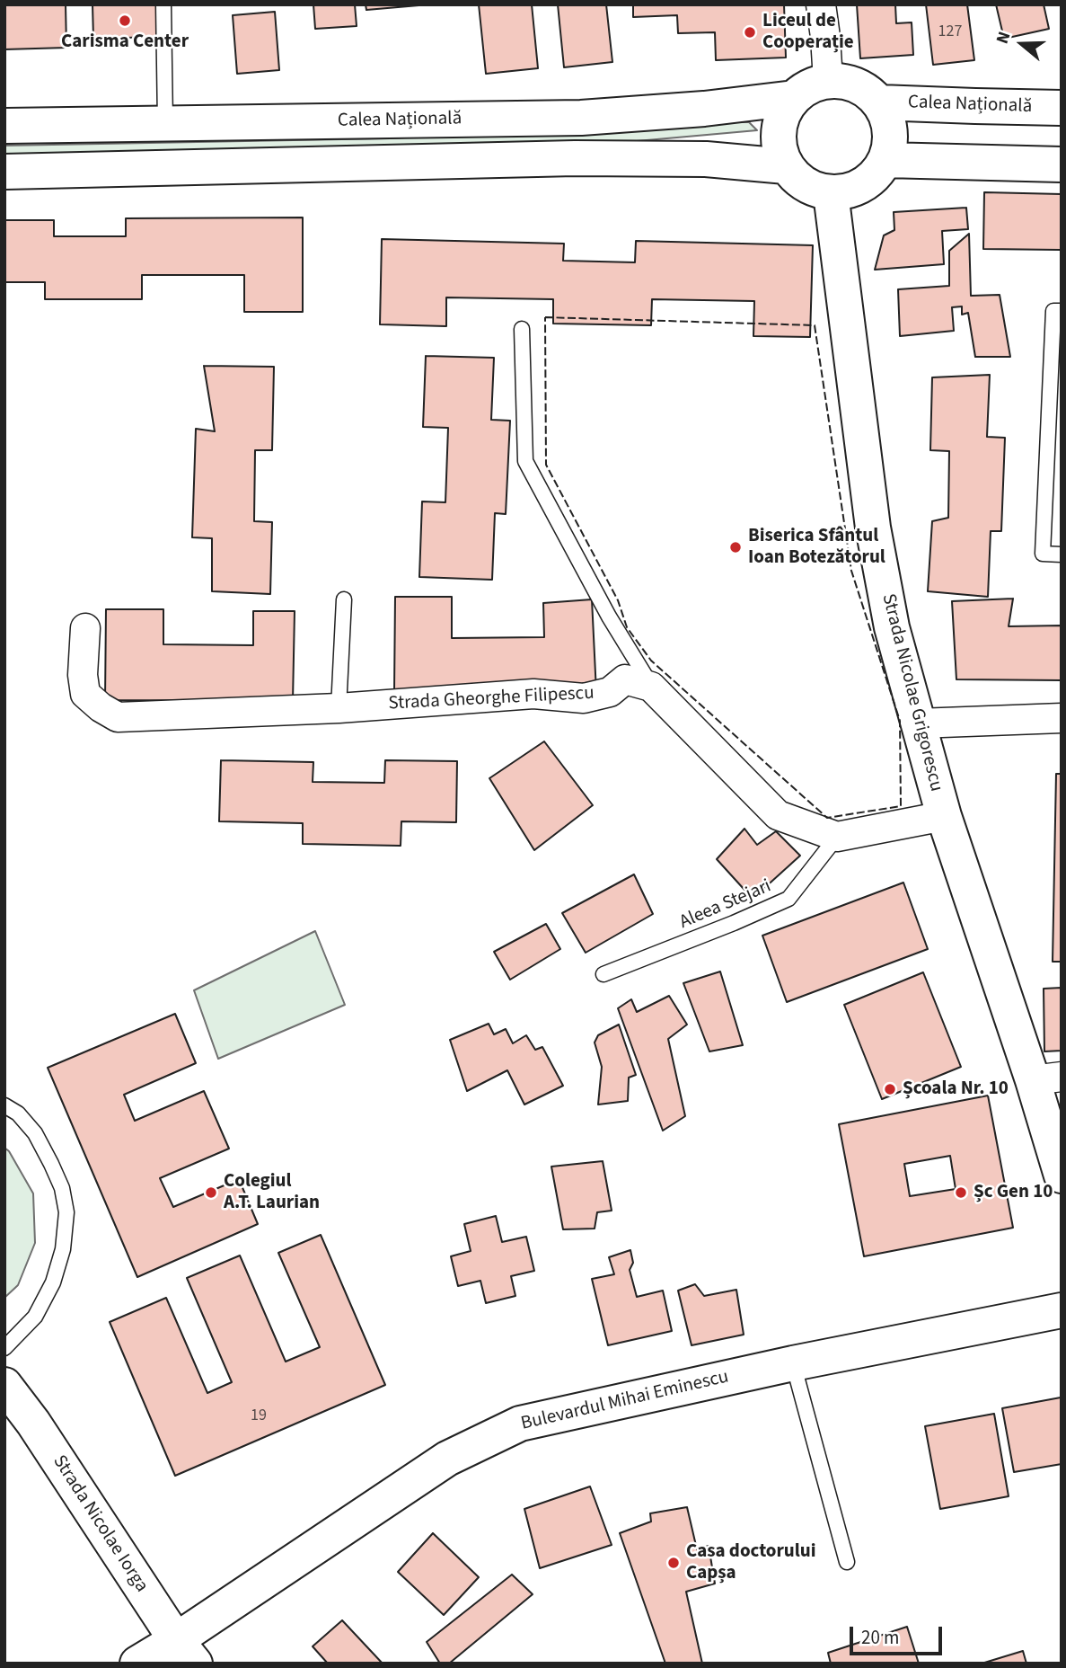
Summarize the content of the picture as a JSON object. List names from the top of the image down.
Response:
{
  "streets": {
    "main road": [
      "Calea Națională",
      "Strada Nicolae Grigorescu",
      "Bulevardul Mihai Eminescu",
      "Strada Nicolae Iorga"
    ],
    "street": ["Strada Gheorghe Filipescu"],
    "lane": ["Aleea Stejari"]
  },
  "crossings": [
    ["Calea Națională", "Strada Nicolae Grigorescu"],
    ["Bulevardul Mihai Eminescu", "Strada Nicolae Iorga"]
  ],
  "places": [
    "Carisma Center",
    "Liceul de Cooperație",
    "Biserica Sfântul Ioan Botezătorul",
    "Școala Nr. 10",
    "Colegiul A.T. Laurian",
    "Șc Gen 10",
    "Casa doctorului Capșa"
  ],
  "house_numbers": ["127", "19"],
  "scale_bar": "20 m",
  "north": "left"
}
